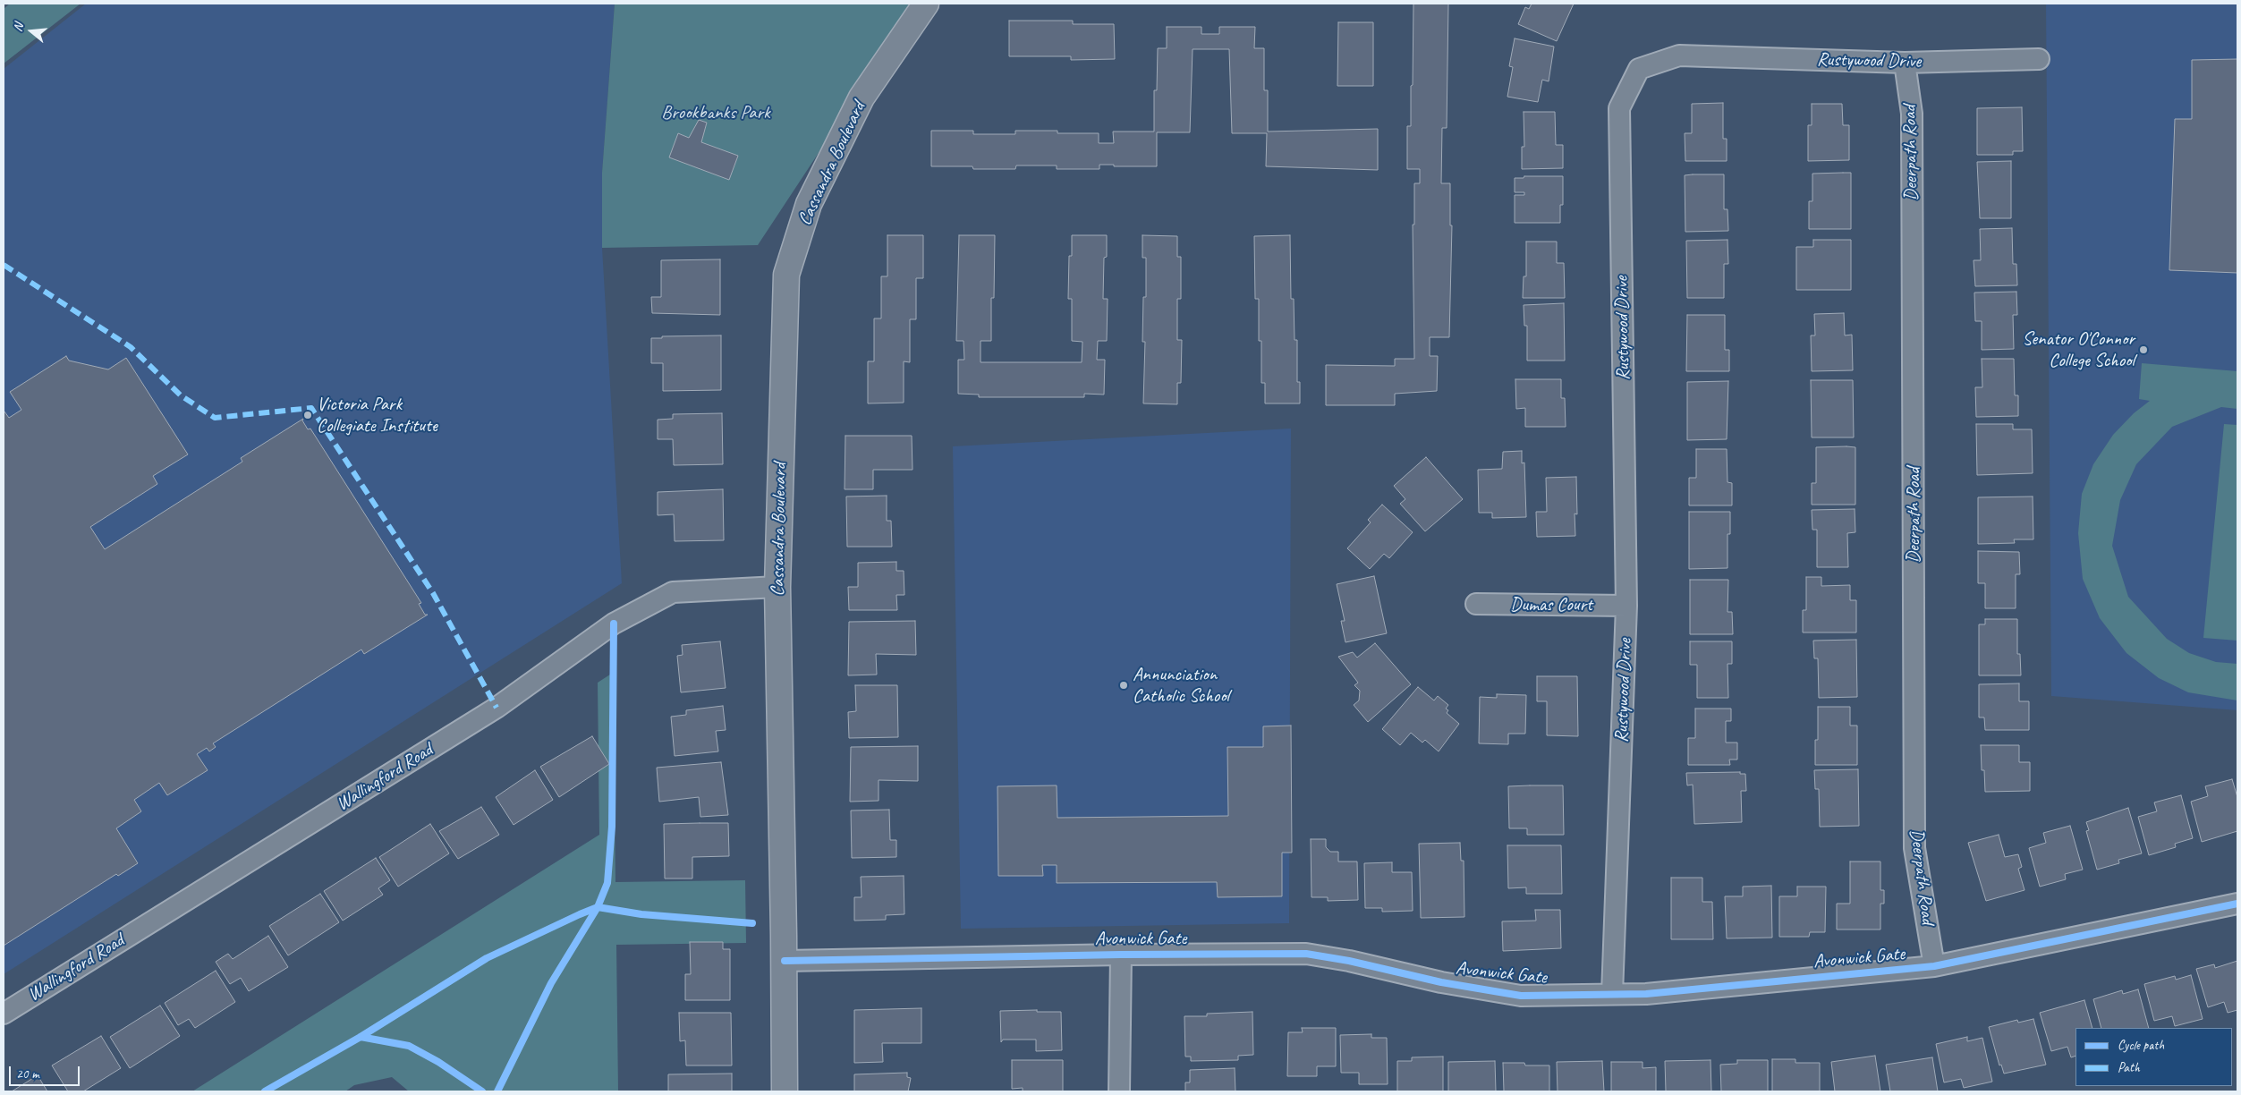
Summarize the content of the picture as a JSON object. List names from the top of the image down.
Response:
{
  "streets": {
    "street": [
      "Rustywood Drive",
      "Deerpath Road",
      "Cassandra Boulevard",
      "Dumas Court",
      "Wallingford Road",
      "Avonwick Gate"
    ]
  },
  "crossings": [
    ["Rustywood Drive", "Deerpath Road"],
    ["Rustywood Drive", "Dumas Court"],
    ["Rustywood Drive", "Avonwick Gate"],
    ["Deerpath Road", "Avonwick Gate"],
    ["Cassandra Boulevard", "Wallingford Road"],
    ["Cassandra Boulevard", "Avonwick Gate"]
  ],
  "parks": ["Brookbanks Park"],
  "places": ["Senator O'Connor College School", "Victoria Park Collegiate Institute", "Annunciation Catholic School"],
  "legend": ["Cycle path", "Path"],
  "scale_bar": "20 m",
  "north": "left"
}
